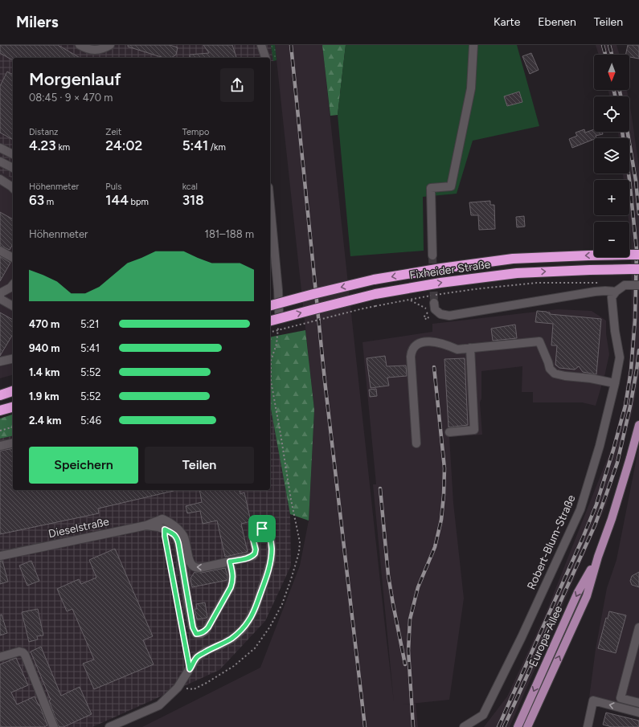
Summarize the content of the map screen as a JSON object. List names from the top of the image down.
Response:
{
  "streets": {
    "highway": ["Fixheider Straße"],
    "main road": ["Europa-Allee"],
    "street": ["Dieselstraße", "Robert-Blum-Straße"]
  },
  "north": "bottom",
  "page": {
    "header": "Milers",
    "nav": ["Karte", "Ebenen", "Teilen"],
    "map_buttons": ["+", "−"],
    "heading": ["Morgenlauf", "08:45 · 9 × 470 m"],
    "stats": [
      ["Distanz", "4.23 km"],
      ["Zeit", "24:02"],
      ["Tempo", "5:41 /km"],
      ["Höhenmeter", "63 m"],
      ["Puls", "144 bpm"],
      ["kcal", "318"]
    ],
    "chart": ["Höhenmeter", "181–188 m"],
    "list": [
      {
        "name": "470 m",
        "note": "5:21"
      },
      {
        "name": "940 m",
        "note": "5:41"
      },
      {
        "name": "1.4 km",
        "note": "5:52"
      },
      {
        "name": "1.9 km",
        "note": "5:52"
      },
      {
        "name": "2.4 km",
        "note": "5:46"
      }
    ],
    "buttons": ["Speichern", "Teilen"]
  }
}
